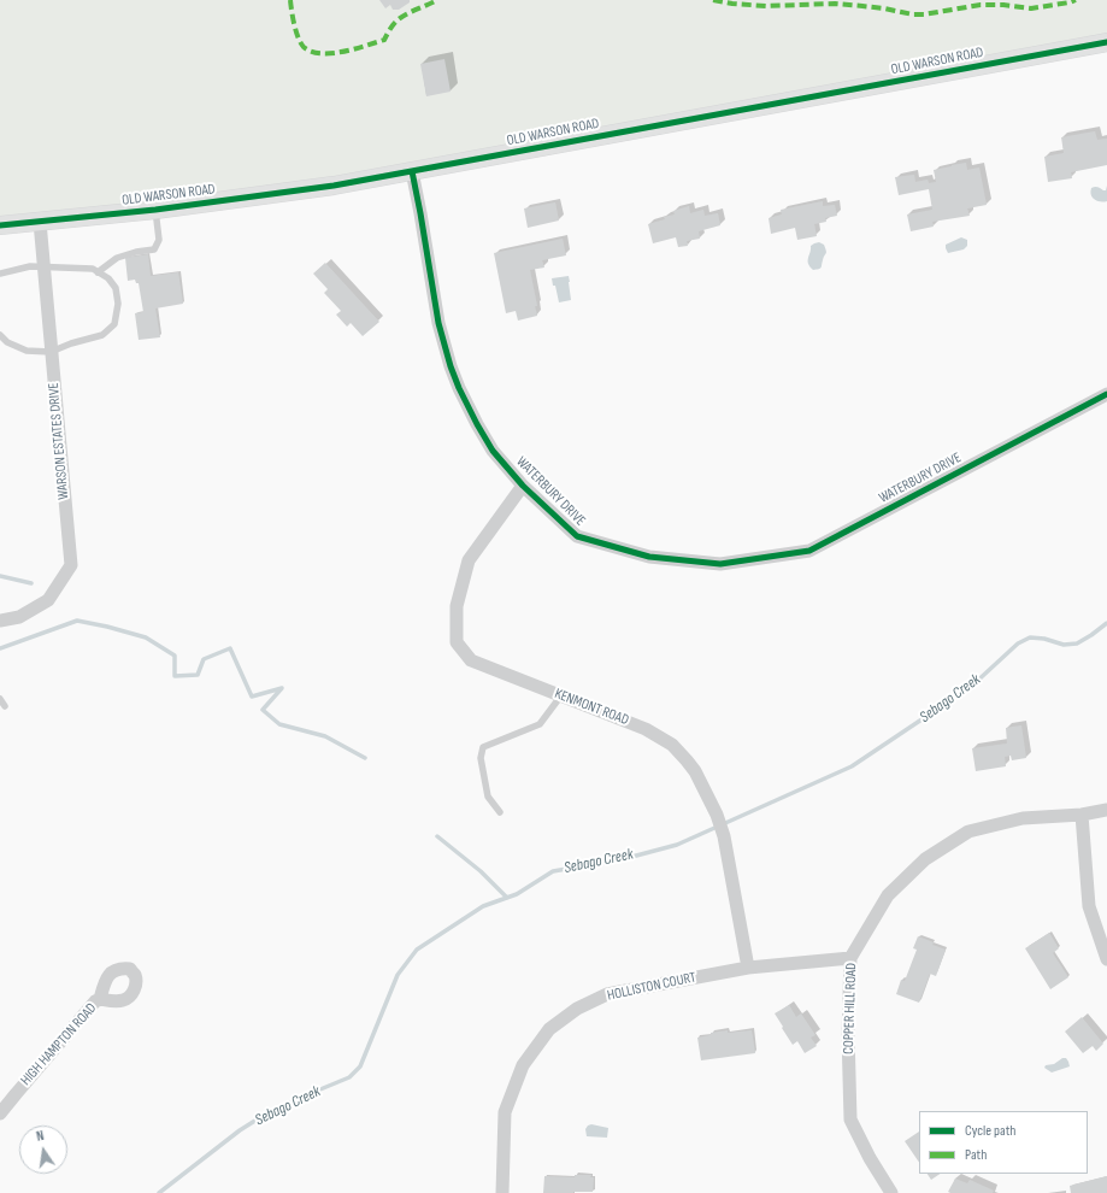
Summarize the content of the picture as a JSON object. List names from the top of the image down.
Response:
{
  "streets": {
    "street": [
      "OLD WARSON ROAD",
      "WARSON ESTATES DRIVE",
      "WATERBURY DRIVE",
      "KENMONT ROAD",
      "HOLLISTON COURT",
      "COPPER HILL ROAD",
      "HIGH HAMPTON ROAD"
    ]
  },
  "crossings": [
    ["OLD WARSON ROAD", "WARSON ESTATES DRIVE"],
    ["OLD WARSON ROAD", "WATERBURY DRIVE"],
    ["WATERBURY DRIVE", "KENMONT ROAD"],
    ["KENMONT ROAD", "HOLLISTON COURT"],
    ["HOLLISTON COURT", "COPPER HILL ROAD"]
  ],
  "water": ["Sebago Creek"],
  "legend": ["Cycle path", "Path"],
  "north": "top"
}
